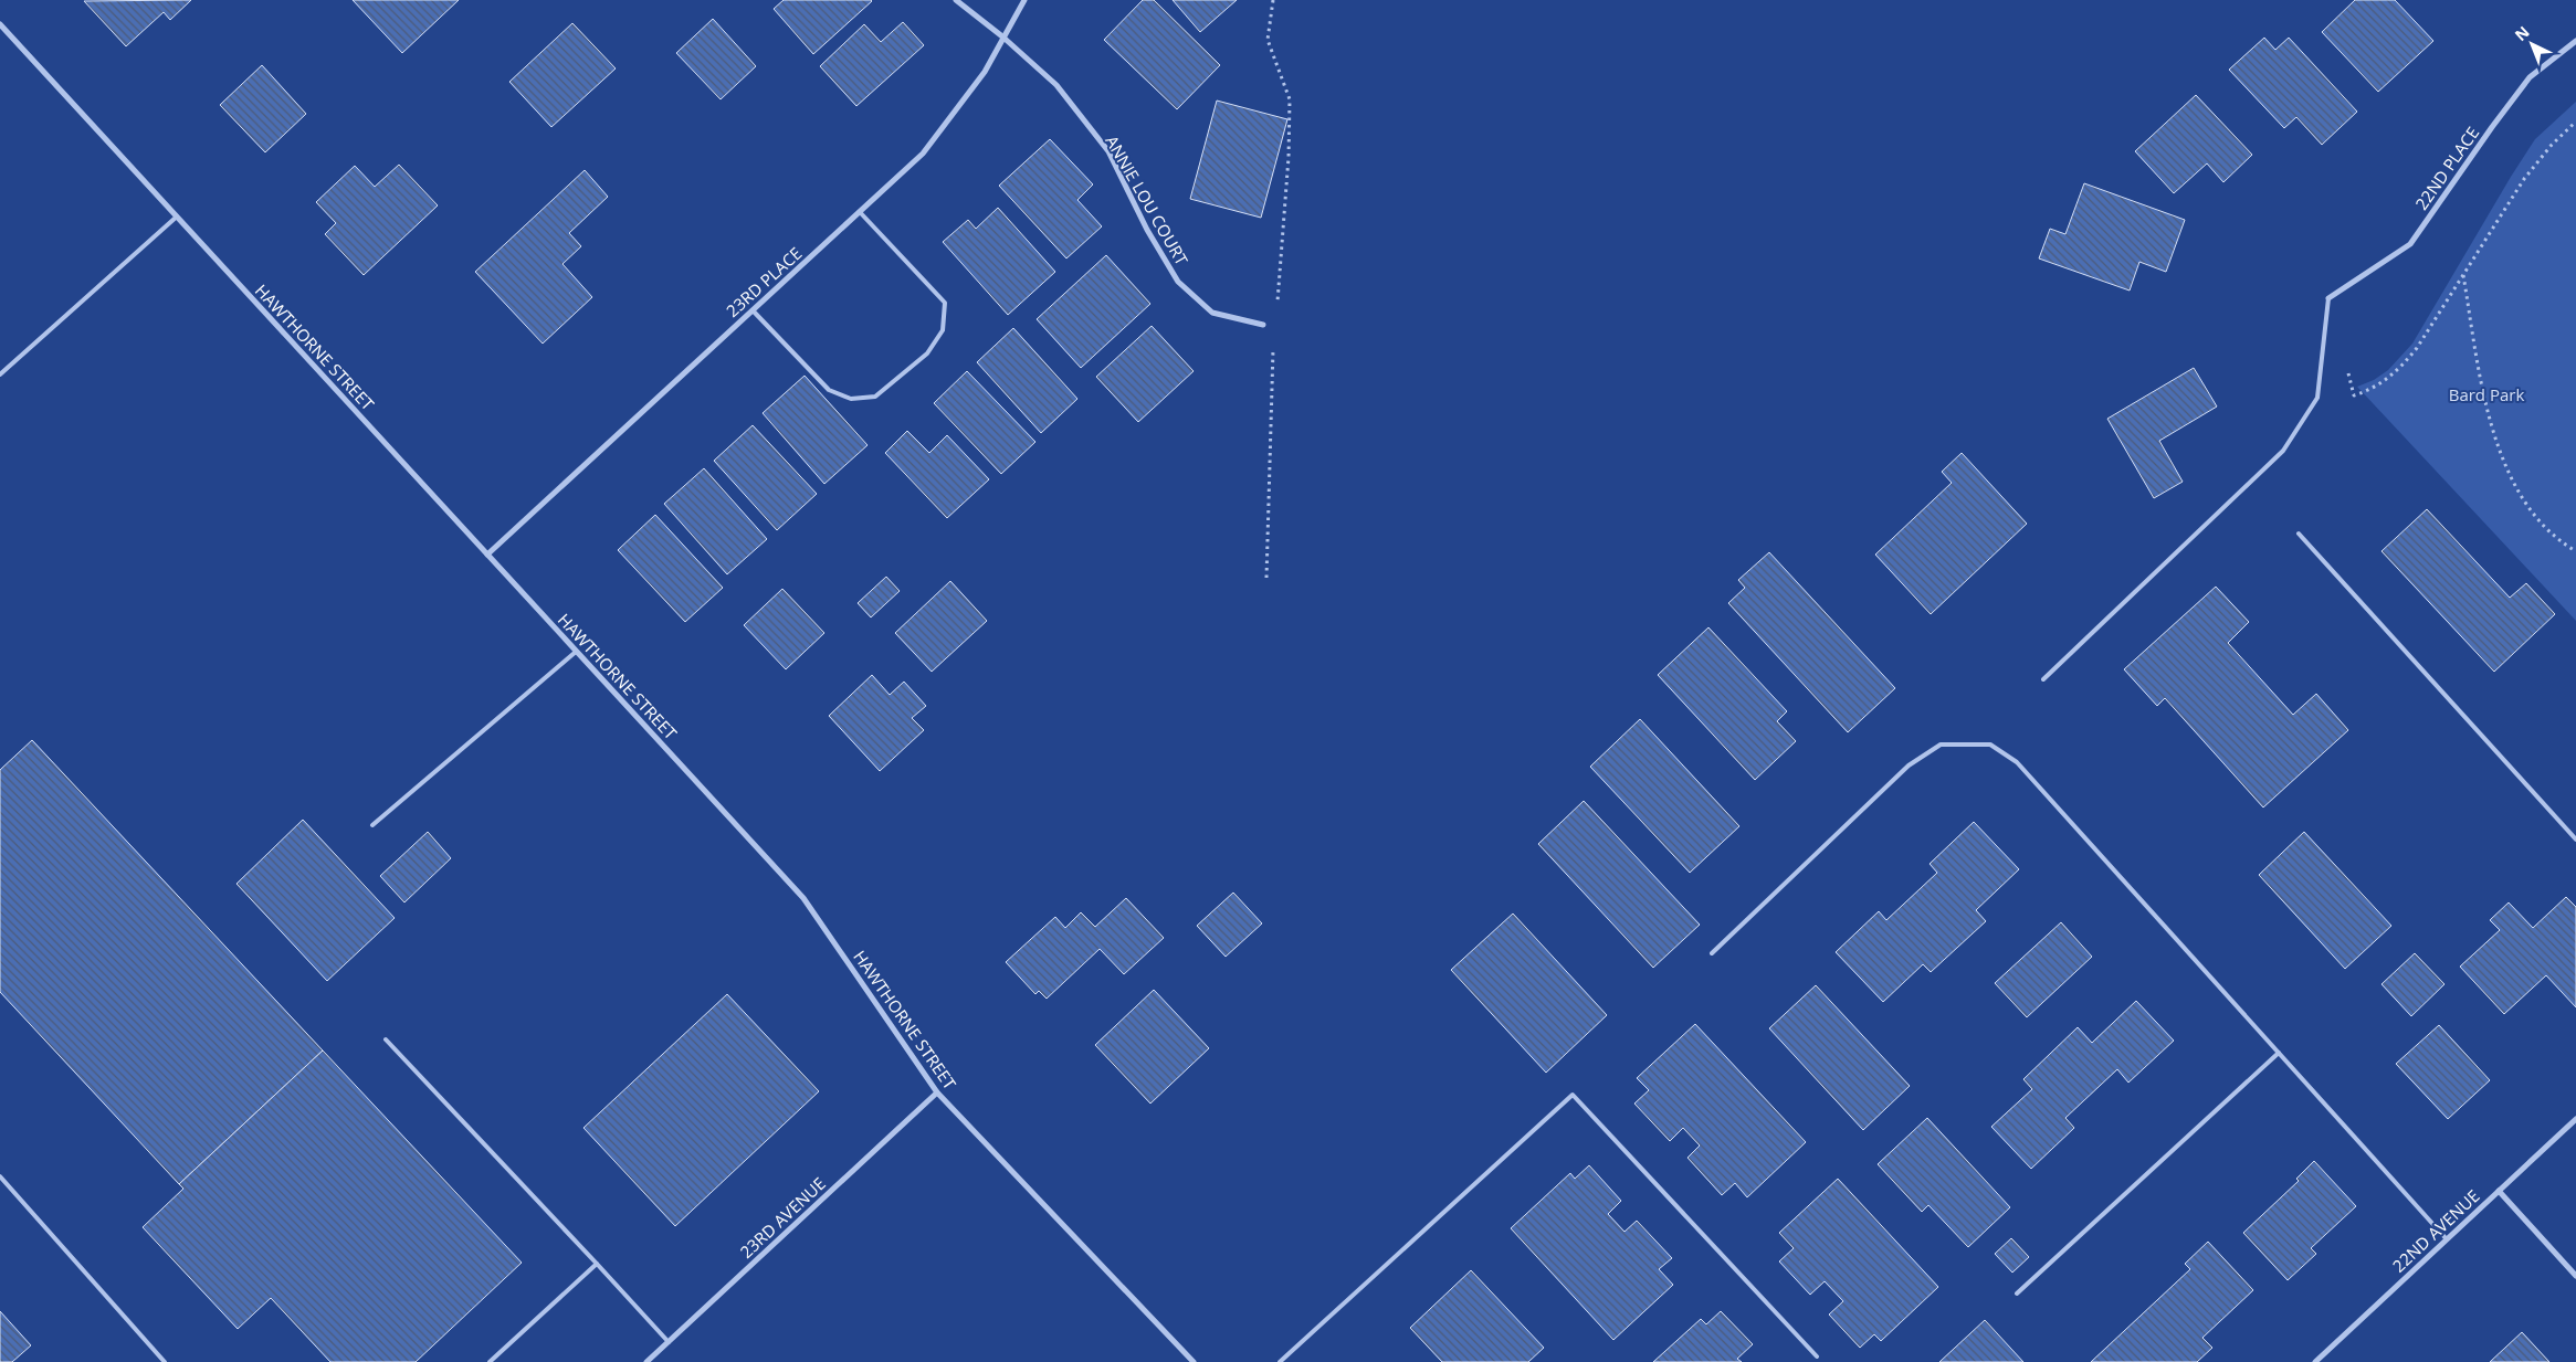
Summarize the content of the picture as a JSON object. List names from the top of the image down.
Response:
{
  "streets": {
    "street": [
      "22ND PLACE",
      "ANNIE LOU COURT",
      "23RD PLACE",
      "HAWTHORNE STREET",
      "23RD AVENUE",
      "22ND AVENUE"
    ]
  },
  "crossings": [
    ["ANNIE LOU COURT", "23RD PLACE"],
    ["23RD PLACE", "HAWTHORNE STREET"],
    ["HAWTHORNE STREET", "23RD AVENUE"]
  ],
  "parks": ["Bard Park"],
  "north": "top left"
}
